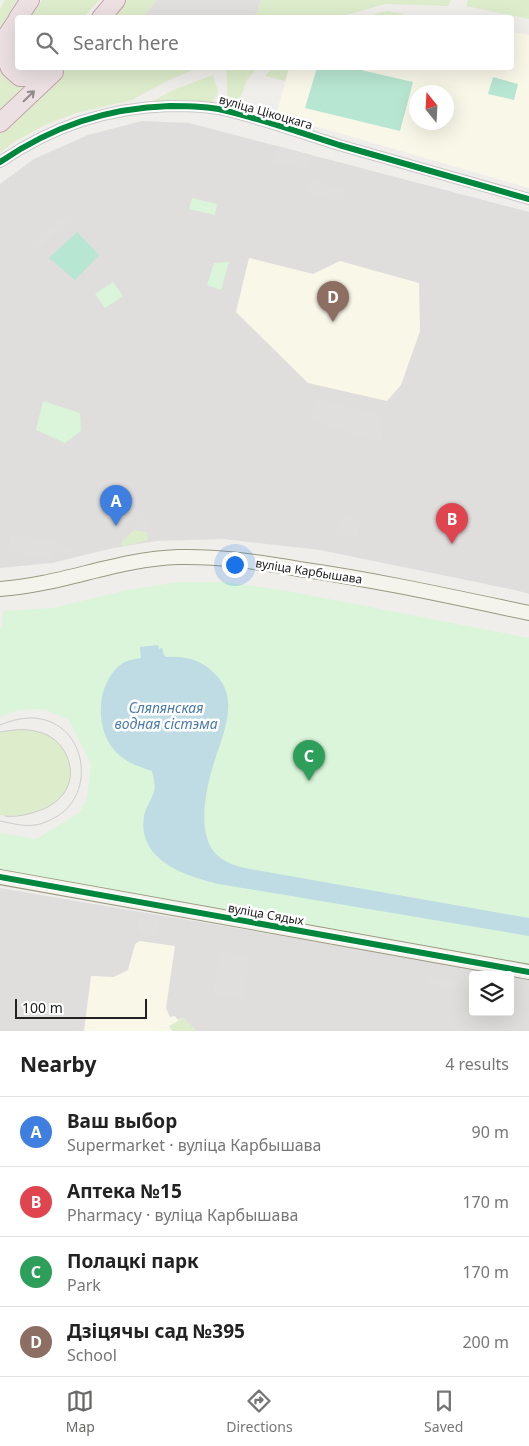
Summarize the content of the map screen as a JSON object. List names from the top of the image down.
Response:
{
  "streets": {
    "main road": ["вуліца Карбышава", "вуліца Сядых"],
    "street": ["вуліца Цікоцкага"]
  },
  "water": ["Сляпянская водная сістэма"],
  "scale_bar": "100 m",
  "north": "top",
  "page": {
    "search": "Search here",
    "pins": [
      "D",
      "A",
      "B",
      "C"
    ],
    "scale": "100 m",
    "heading": ["Nearby", "4 results"],
    "list": [
      {
        "mark": "A",
        "name": "Ваш выбор",
        "note": "Supermarket · вуліца Карбышава",
        "value": "90 m"
      },
      {
        "mark": "B",
        "name": "Аптека №15",
        "note": "Pharmacy · вуліца Карбышава",
        "value": "170 m"
      },
      {
        "mark": "C",
        "name": "Полацкі парк",
        "note": "Park",
        "value": "170 m"
      },
      {
        "mark": "D",
        "name": "Дзіцячы сад №395",
        "note": "School",
        "value": "200 m"
      }
    ],
    "nav": ["Map", "Directions", "Saved"]
  }
}
